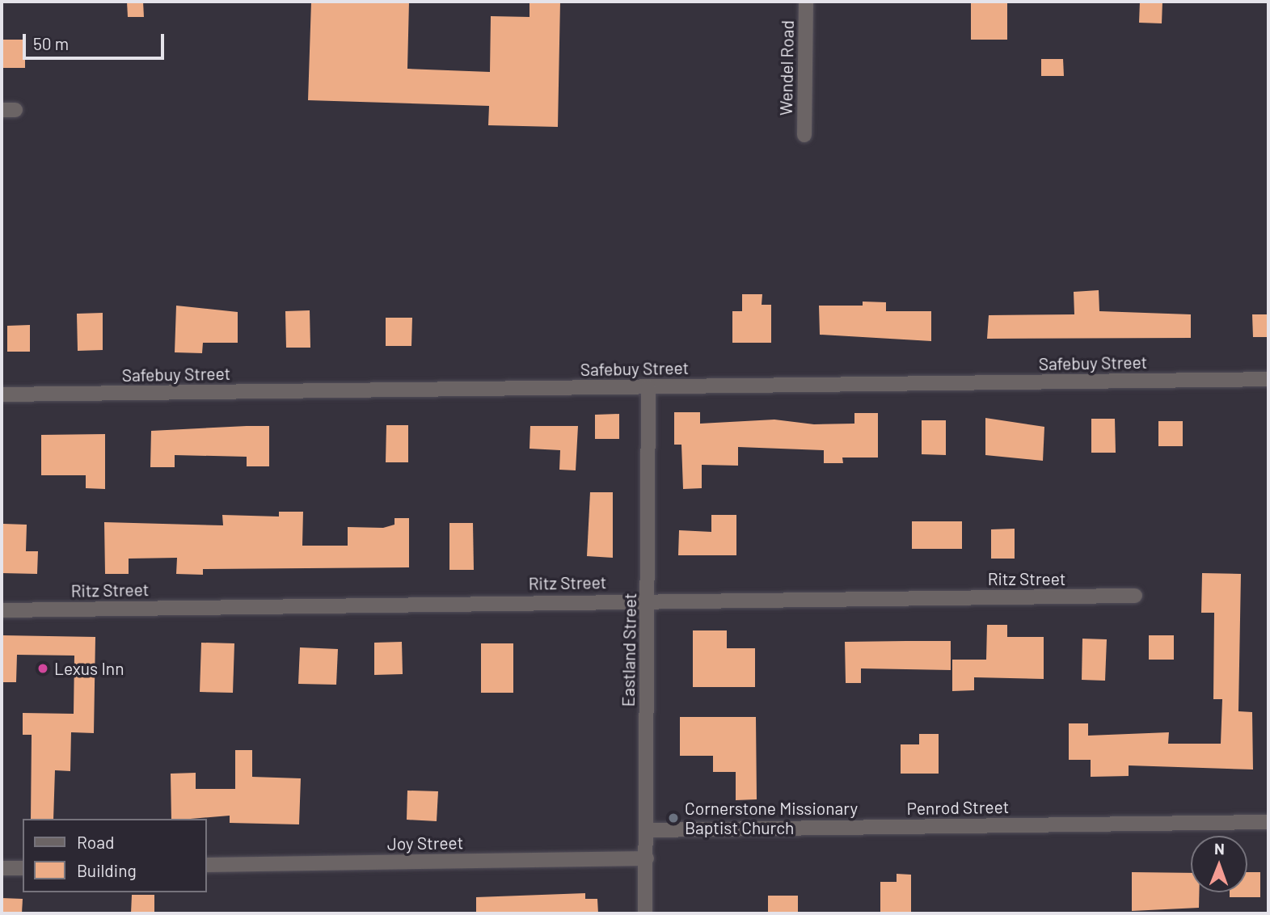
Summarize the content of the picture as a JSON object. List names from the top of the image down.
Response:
{
  "streets": {
    "street": [
      "Wendel Road",
      "Safebuy Street",
      "Ritz Street",
      "Eastland Street",
      "Penrod Street",
      "Joy Street"
    ]
  },
  "crossings": [
    ["Safebuy Street", "Eastland Street"],
    ["Ritz Street", "Eastland Street"],
    ["Eastland Street", "Penrod Street"],
    ["Eastland Street", "Joy Street"]
  ],
  "places": ["Lexus Inn", "Cornerstone Missionary Baptist Church"],
  "legend": ["Road", "Building"],
  "scale_bar": "50 m",
  "north": "top"
}
